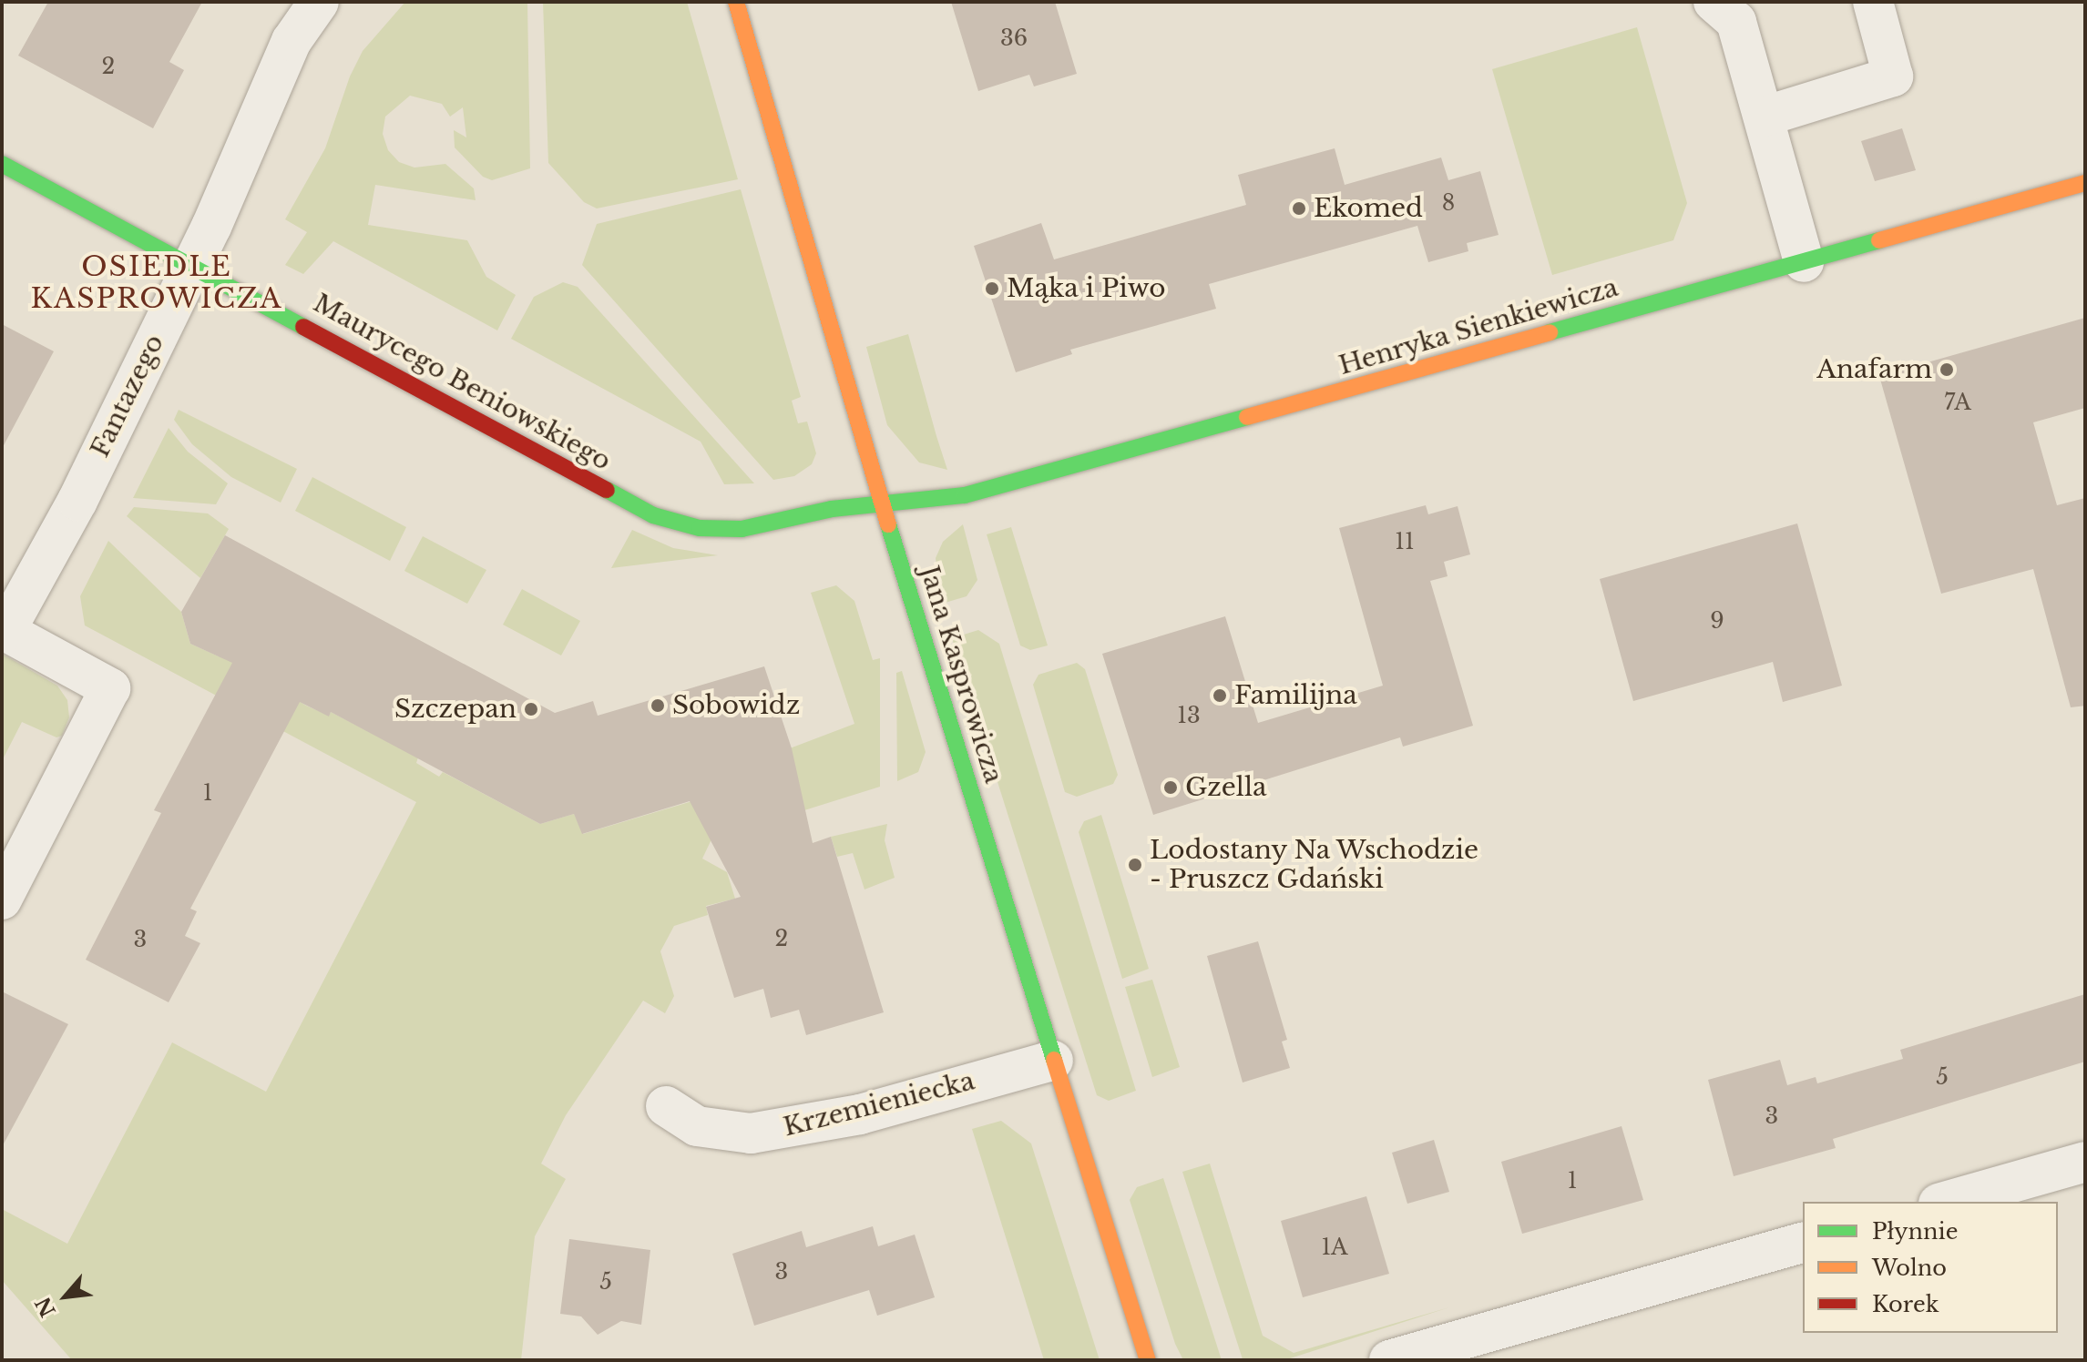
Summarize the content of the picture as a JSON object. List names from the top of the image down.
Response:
{
  "streets": {
    "street": [
      "Henryka Sienkiewicza",
      "Maurycego Beniowskiego",
      "Fantazego",
      "Jana Kasprowicza",
      "Krzemieniecka"
    ]
  },
  "crossings": [
    ["Henryka Sienkiewicza", "Maurycego Beniowskiego"],
    ["Henryka Sienkiewicza", "Jana Kasprowicza"],
    ["Maurycego Beniowskiego", "Fantazego"],
    ["Maurycego Beniowskiego", "Jana Kasprowicza"],
    ["Jana Kasprowicza", "Krzemieniecka"]
  ],
  "districts": ["OSIEDLE KASPROWICZA"],
  "places": [
    "Ekomed",
    "Mąka i Piwo",
    "Anafarm",
    "Familijna",
    "Sobowidz",
    "Szczepan",
    "Gzella",
    "Lodostany Na Wschodzie - Pruszcz Gdański"
  ],
  "house_numbers": [
    "36",
    "2",
    "8",
    "7A",
    "11",
    "9",
    "13",
    "1",
    "2",
    "3",
    "5",
    "3",
    "1",
    "1A",
    "3",
    "5"
  ],
  "legend": ["Płynnie", "Wolno", "Korek"],
  "north": "bottom left"
}
